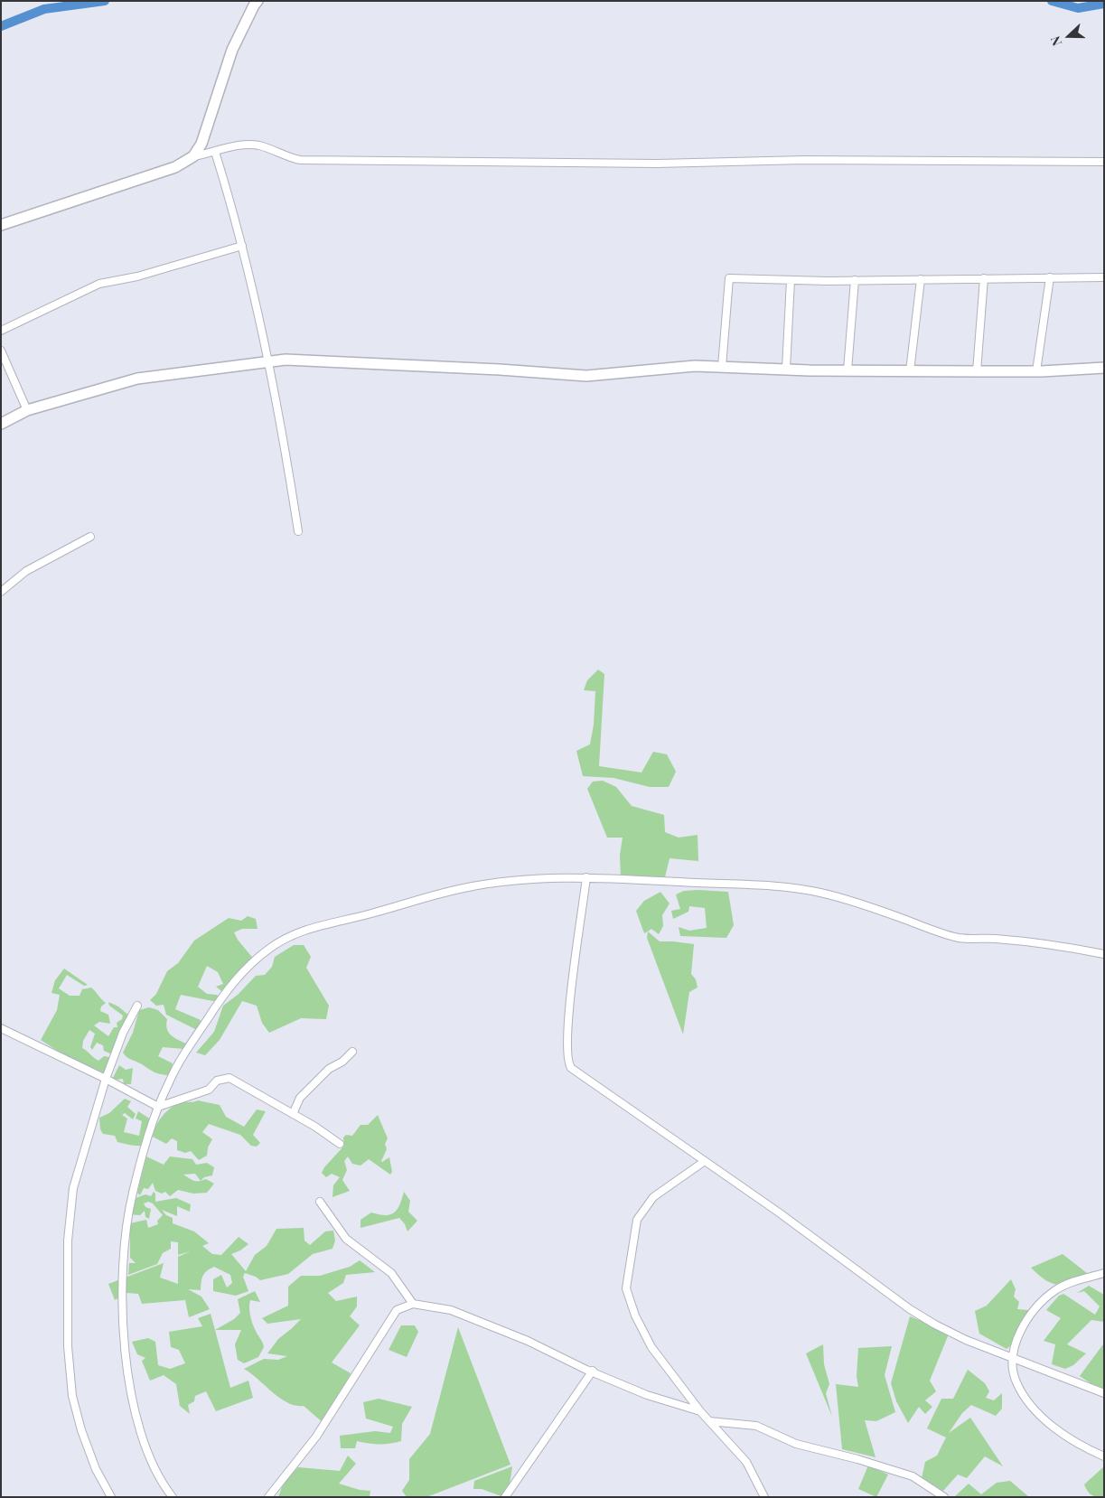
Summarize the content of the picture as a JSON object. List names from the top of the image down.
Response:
{
  "north": "left"
}
